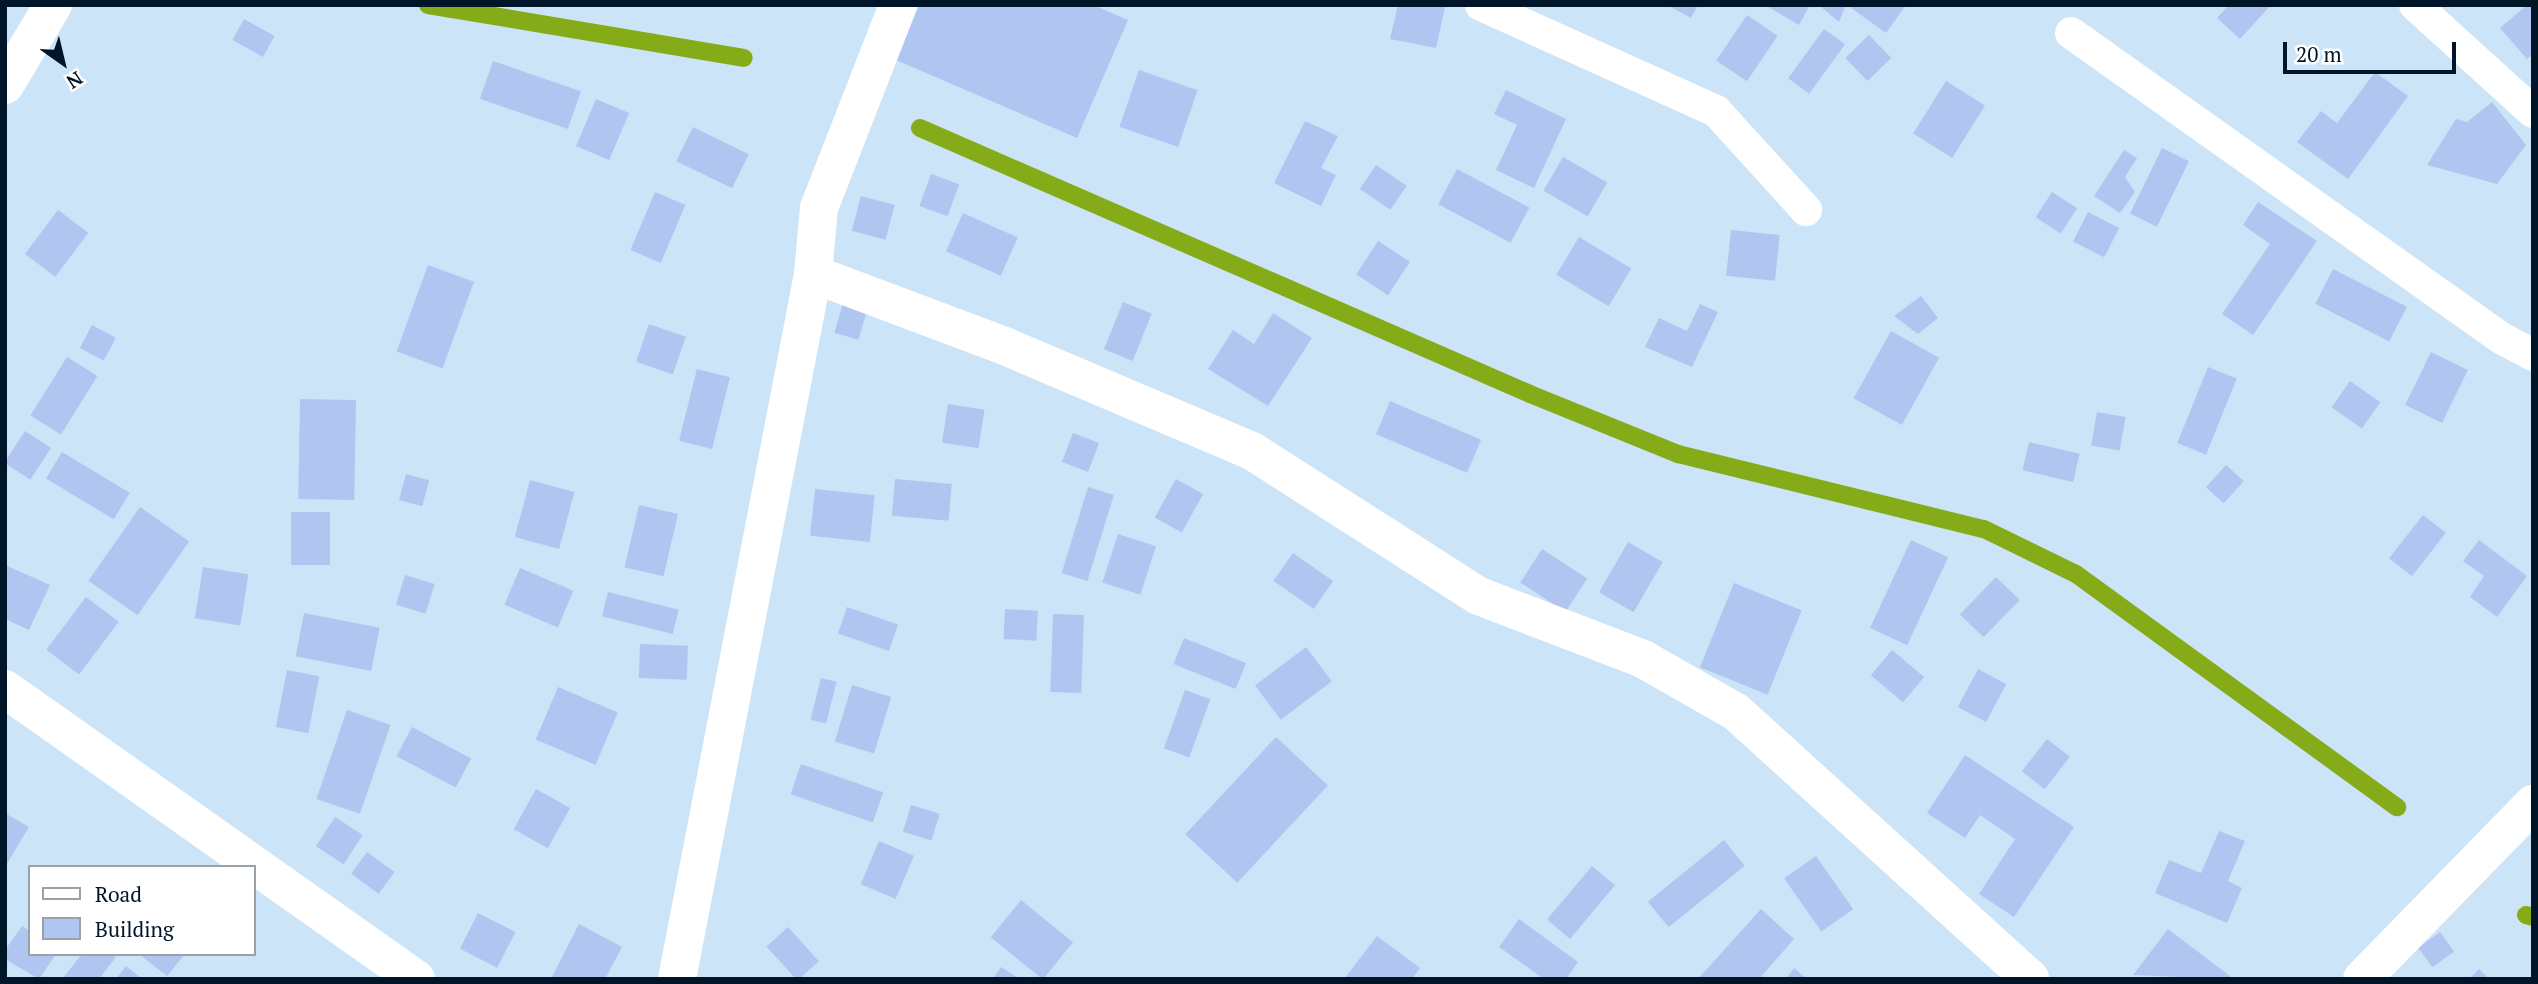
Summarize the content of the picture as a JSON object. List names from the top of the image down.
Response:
{
  "legend": ["Road", "Building"],
  "scale_bar": "20 m",
  "north": "bottom right"
}
